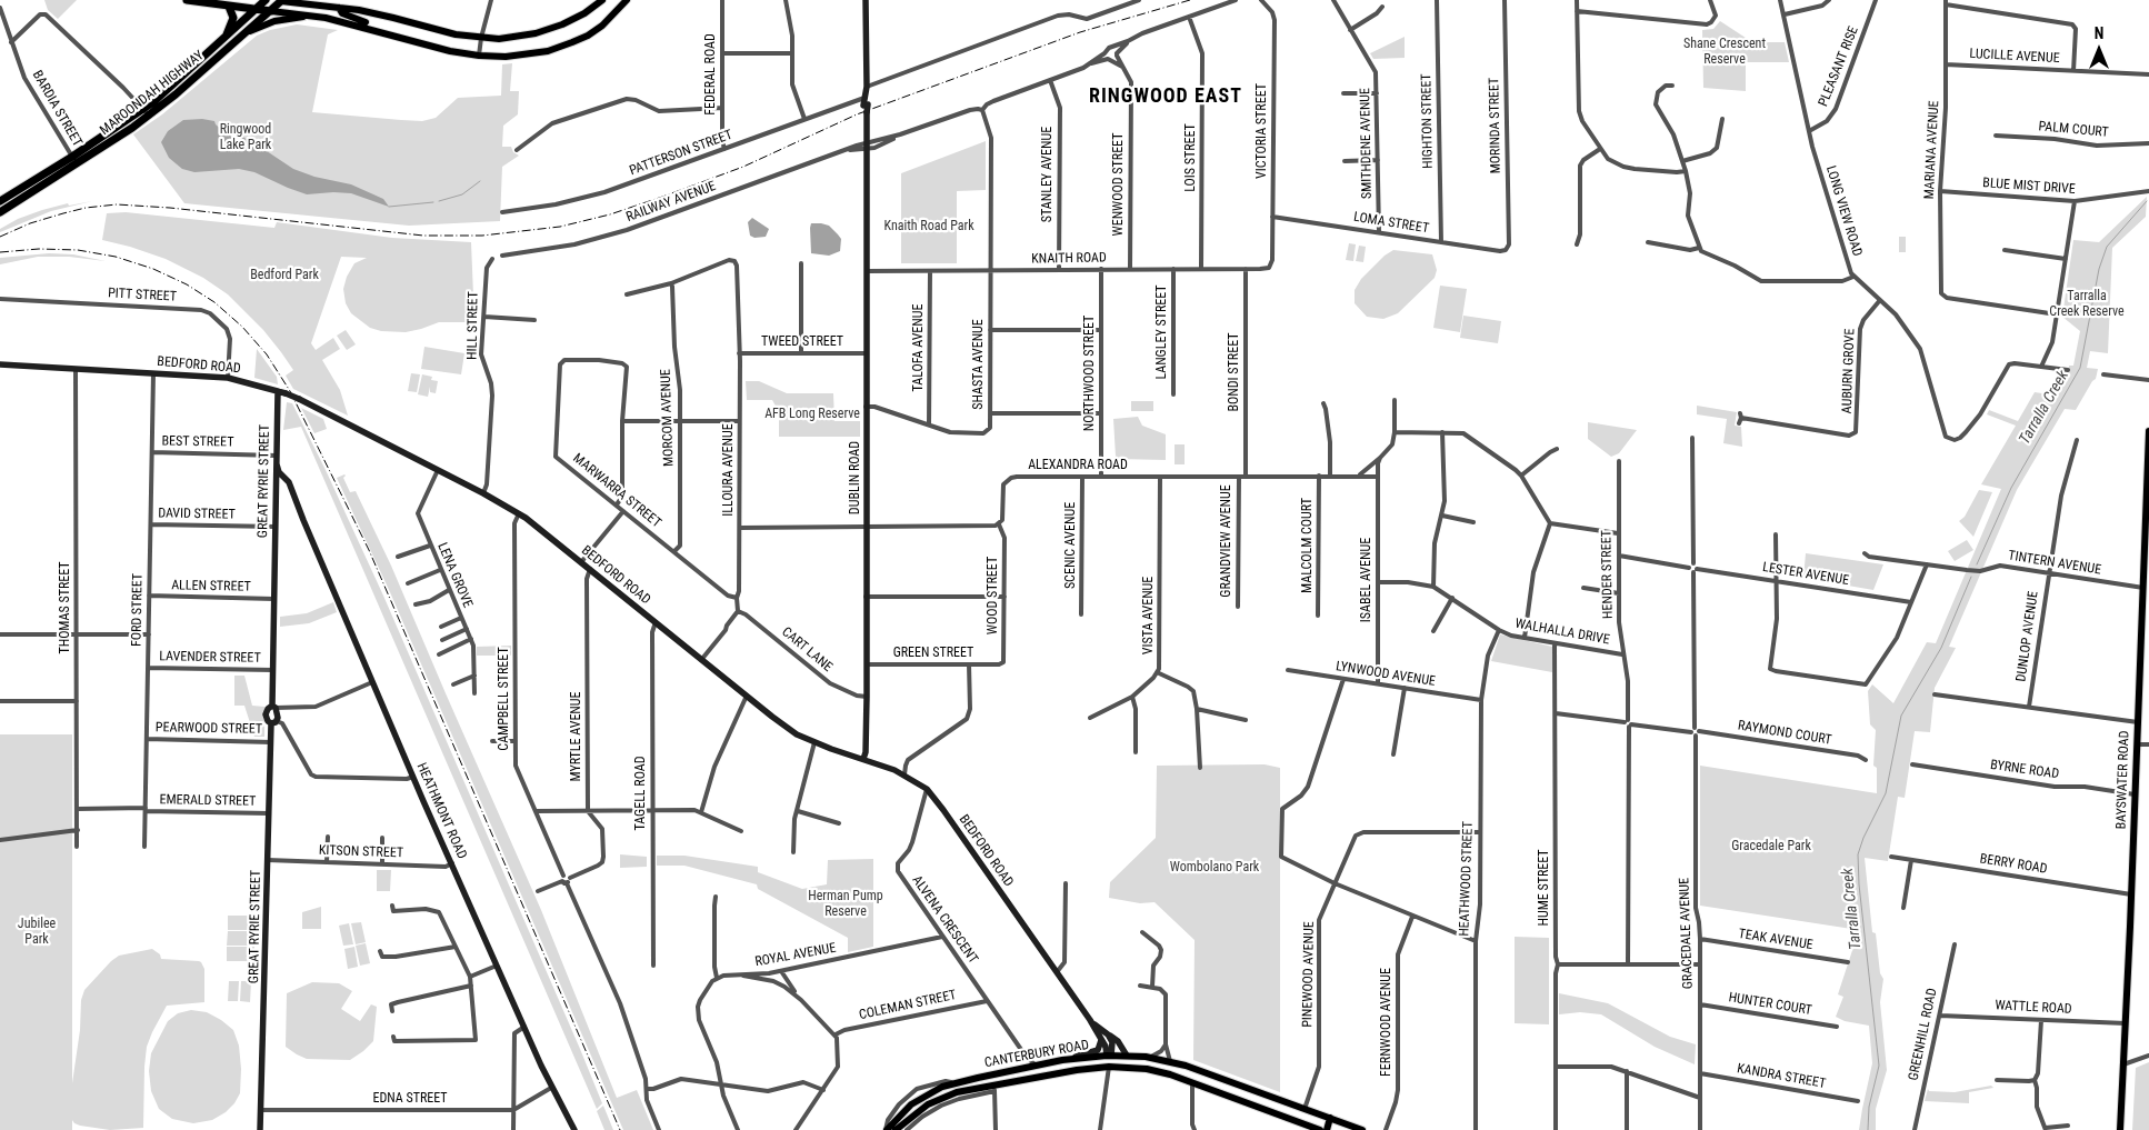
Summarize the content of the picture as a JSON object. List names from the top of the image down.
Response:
{
  "streets": {
    "highway": ["MAROONDAH HIGHWAY"],
    "main road": [
      "BEDFORD ROAD",
      "DUBLIN ROAD",
      "GREAT RYRIE STREET",
      "BAYSWATER ROAD",
      "HEATHMONT ROAD",
      "CANTERBURY ROAD"
    ],
    "street": [
      "LUCILLE AVENUE",
      "PLEASANT RISE",
      "FEDERAL ROAD",
      "BARDIA STREET",
      "HIGHTON STREET",
      "MORINDA STREET",
      "PALM COURT",
      "VICTORIA STREET",
      "SMITHDENE AVENUE",
      "MARIANA AVENUE",
      "PATTERSON STREET",
      "LOIS STREET",
      "STANLEY AVENUE",
      "WENWOOD STREET",
      "BLUE MIST DRIVE",
      "RAILWAY AVENUE",
      "LONG VIEW ROAD",
      "LOMA STREET",
      "KNAITH ROAD",
      "PITT STREET",
      "HILL STREET",
      "LANGLEY STREET",
      "TWEED STREET",
      "TALOFA AVENUE",
      "SHASTA AVENUE",
      "AUBURN GROVE",
      "BONDI STREET",
      "NORTHWOOD STREET",
      "MORCOM AVENUE",
      "BEST STREET",
      "ALEXANDRA ROAD",
      "ILLOURA AVENUE",
      "MARWARRA STREET",
      "DAVID STREET",
      "GRANDVIEW AVENUE",
      "SCENIC AVENUE",
      "MALCOLM COURT",
      "TINTERN AVENUE",
      "HENDER STREET",
      "LESTER AVENUE",
      "LENA GROVE",
      "ISABEL AVENUE",
      "ALLEN STREET",
      "WOOD STREET",
      "THOMAS STREET",
      "FORD STREET",
      "VISTA AVENUE",
      "WALHALLA DRIVE",
      "DUNLOP AVENUE",
      "CART LANE",
      "GREEN STREET",
      "LAVENDER STREET",
      "LYNWOOD AVENUE",
      "CAMPBELL STREET",
      "PEARWOOD STREET",
      "RAYMOND COURT",
      "MYRTLE AVENUE",
      "BYRNE ROAD",
      "TAGELL ROAD",
      "EMERALD STREET",
      "KITSON STREET",
      "BERRY ROAD",
      "HEATHWOOD STREET",
      "HUME STREET",
      "ALVENA CRESCENT",
      "GRACEDALE AVENUE",
      "TEAK AVENUE",
      "ROYAL AVENUE",
      "PINEWOOD AVENUE",
      "HUNTER COURT",
      "COLEMAN STREET",
      "WATTLE ROAD",
      "FERNWOOD AVENUE",
      "GREENHILL ROAD",
      "KANDRA STREET",
      "EDNA STREET"
    ]
  },
  "crossings": [
    ["LUCILLE AVENUE", "MARIANA AVENUE"],
    ["PLEASANT RISE", "LONG VIEW ROAD"],
    ["FEDERAL ROAD", "PATTERSON STREET"],
    ["MAROONDAH HIGHWAY", "BARDIA STREET"],
    ["HIGHTON STREET", "LOMA STREET"],
    ["MORINDA STREET", "LOMA STREET"],
    ["VICTORIA STREET", "LOMA STREET"],
    ["VICTORIA STREET", "KNAITH ROAD"],
    ["SMITHDENE AVENUE", "LOMA STREET"],
    ["MARIANA AVENUE", "BLUE MIST DRIVE"],
    ["PATTERSON STREET", "DUBLIN ROAD"],
    ["LOIS STREET", "KNAITH ROAD"],
    ["STANLEY AVENUE", "RAILWAY AVENUE"],
    ["STANLEY AVENUE", "KNAITH ROAD"],
    ["WENWOOD STREET", "RAILWAY AVENUE"],
    ["WENWOOD STREET", "KNAITH ROAD"],
    ["RAILWAY AVENUE", "SHASTA AVENUE"],
    ["RAILWAY AVENUE", "DUBLIN ROAD"],
    ["LONG VIEW ROAD", "AUBURN GROVE"],
    ["KNAITH ROAD", "LANGLEY STREET"],
    ["KNAITH ROAD", "TALOFA AVENUE"],
    ["KNAITH ROAD", "SHASTA AVENUE"],
    ["KNAITH ROAD", "BONDI STREET"],
    ["KNAITH ROAD", "NORTHWOOD STREET"],
    ["KNAITH ROAD", "DUBLIN ROAD"],
    ["PITT STREET", "BEDFORD ROAD"],
    ["HILL STREET", "BEDFORD ROAD"],
    ["TWEED STREET", "ILLOURA AVENUE"],
    ["TWEED STREET", "DUBLIN ROAD"],
    ["TALOFA AVENUE", "SHASTA AVENUE"],
    ["SHASTA AVENUE", "DUBLIN ROAD"],
    ["BEDFORD ROAD", "DUBLIN ROAD"],
    ["BEDFORD ROAD", "GREAT RYRIE STREET"],
    ["BEDFORD ROAD", "LENA GROVE"],
    ["BEDFORD ROAD", "THOMAS STREET"],
    ["BEDFORD ROAD", "FORD STREET"],
    ["BEDFORD ROAD", "CAMPBELL STREET"],
    ["BEDFORD ROAD", "MYRTLE AVENUE"],
    ["BEDFORD ROAD", "TAGELL ROAD"],
    ["BEDFORD ROAD", "ALVENA CRESCENT"],
    ["BEDFORD ROAD", "CANTERBURY ROAD"],
    ["BONDI STREET", "ALEXANDRA ROAD"],
    ["NORTHWOOD STREET", "ALEXANDRA ROAD"],
    ["MORCOM AVENUE", "ILLOURA AVENUE"],
    ["MORCOM AVENUE", "MARWARRA STREET"],
    ["BEST STREET", "GREAT RYRIE STREET"],
    ["BEST STREET", "FORD STREET"],
    ["ALEXANDRA ROAD", "GRANDVIEW AVENUE"],
    ["ALEXANDRA ROAD", "SCENIC AVENUE"],
    ["ALEXANDRA ROAD", "MALCOLM COURT"],
    ["ALEXANDRA ROAD", "ISABEL AVENUE"],
    ["ALEXANDRA ROAD", "WOOD STREET"],
    ["ALEXANDRA ROAD", "VISTA AVENUE"],
    ["ILLOURA AVENUE", "MARWARRA STREET"],
    ["ILLOURA AVENUE", "CART LANE"],
    ["DUBLIN ROAD", "CART LANE"],
    ["DUBLIN ROAD", "GREEN STREET"],
    ["GREAT RYRIE STREET", "DAVID STREET"],
    ["GREAT RYRIE STREET", "ALLEN STREET"],
    ["GREAT RYRIE STREET", "LAVENDER STREET"],
    ["GREAT RYRIE STREET", "PEARWOOD STREET"],
    ["GREAT RYRIE STREET", "EMERALD STREET"],
    ["GREAT RYRIE STREET", "HEATHMONT ROAD"],
    ["GREAT RYRIE STREET", "KITSON STREET"],
    ["GREAT RYRIE STREET", "EDNA STREET"],
    ["DAVID STREET", "FORD STREET"],
    ["TINTERN AVENUE", "DUNLOP AVENUE"],
    ["TINTERN AVENUE", "BAYSWATER ROAD"],
    ["HENDER STREET", "WALHALLA DRIVE"],
    ["HENDER STREET", "RAYMOND COURT"],
    ["LESTER AVENUE", "GRACEDALE AVENUE"],
    ["ISABEL AVENUE", "WALHALLA DRIVE"],
    ["ISABEL AVENUE", "LYNWOOD AVENUE"],
    ["ALLEN STREET", "FORD STREET"],
    ["WOOD STREET", "GREEN STREET"],
    ["THOMAS STREET", "EMERALD STREET"],
    ["FORD STREET", "LAVENDER STREET"],
    ["FORD STREET", "PEARWOOD STREET"],
    ["FORD STREET", "EMERALD STREET"],
    ["WALHALLA DRIVE", "HEATHWOOD STREET"],
    ["WALHALLA DRIVE", "HUME STREET"],
    ["LYNWOOD AVENUE", "HEATHWOOD STREET"],
    ["RAYMOND COURT", "HUME STREET"],
    ["RAYMOND COURT", "GRACEDALE AVENUE"],
    ["BYRNE ROAD", "BAYSWATER ROAD"],
    ["BAYSWATER ROAD", "BERRY ROAD"],
    ["BAYSWATER ROAD", "WATTLE ROAD"],
    ["HEATHMONT ROAD", "KITSON STREET"],
    ["HEATHMONT ROAD", "EDNA STREET"],
    ["HEATHWOOD STREET", "PINEWOOD AVENUE"],
    ["ALVENA CRESCENT", "ROYAL AVENUE"],
    ["ALVENA CRESCENT", "COLEMAN STREET"],
    ["ALVENA CRESCENT", "CANTERBURY ROAD"],
    ["GRACEDALE AVENUE", "TEAK AVENUE"],
    ["GRACEDALE AVENUE", "HUNTER COURT"],
    ["GRACEDALE AVENUE", "KANDRA STREET"],
    ["PINEWOOD AVENUE", "CANTERBURY ROAD"],
    ["WATTLE ROAD", "GREENHILL ROAD"]
  ],
  "districts": ["RINGWOOD EAST"],
  "water": ["Tarralla Creek"],
  "parks": [
    "Shane Crescent Reserve",
    "Ringwood Lake Park",
    "Knaith Road Park",
    "Bedford Park",
    "Tarralla Creek Reserve",
    "AFB Long Reserve",
    "Gracedale Park",
    "Wombolano Park",
    "Herman Pump Reserve",
    "Jubilee Park"
  ],
  "north": "top"
}
